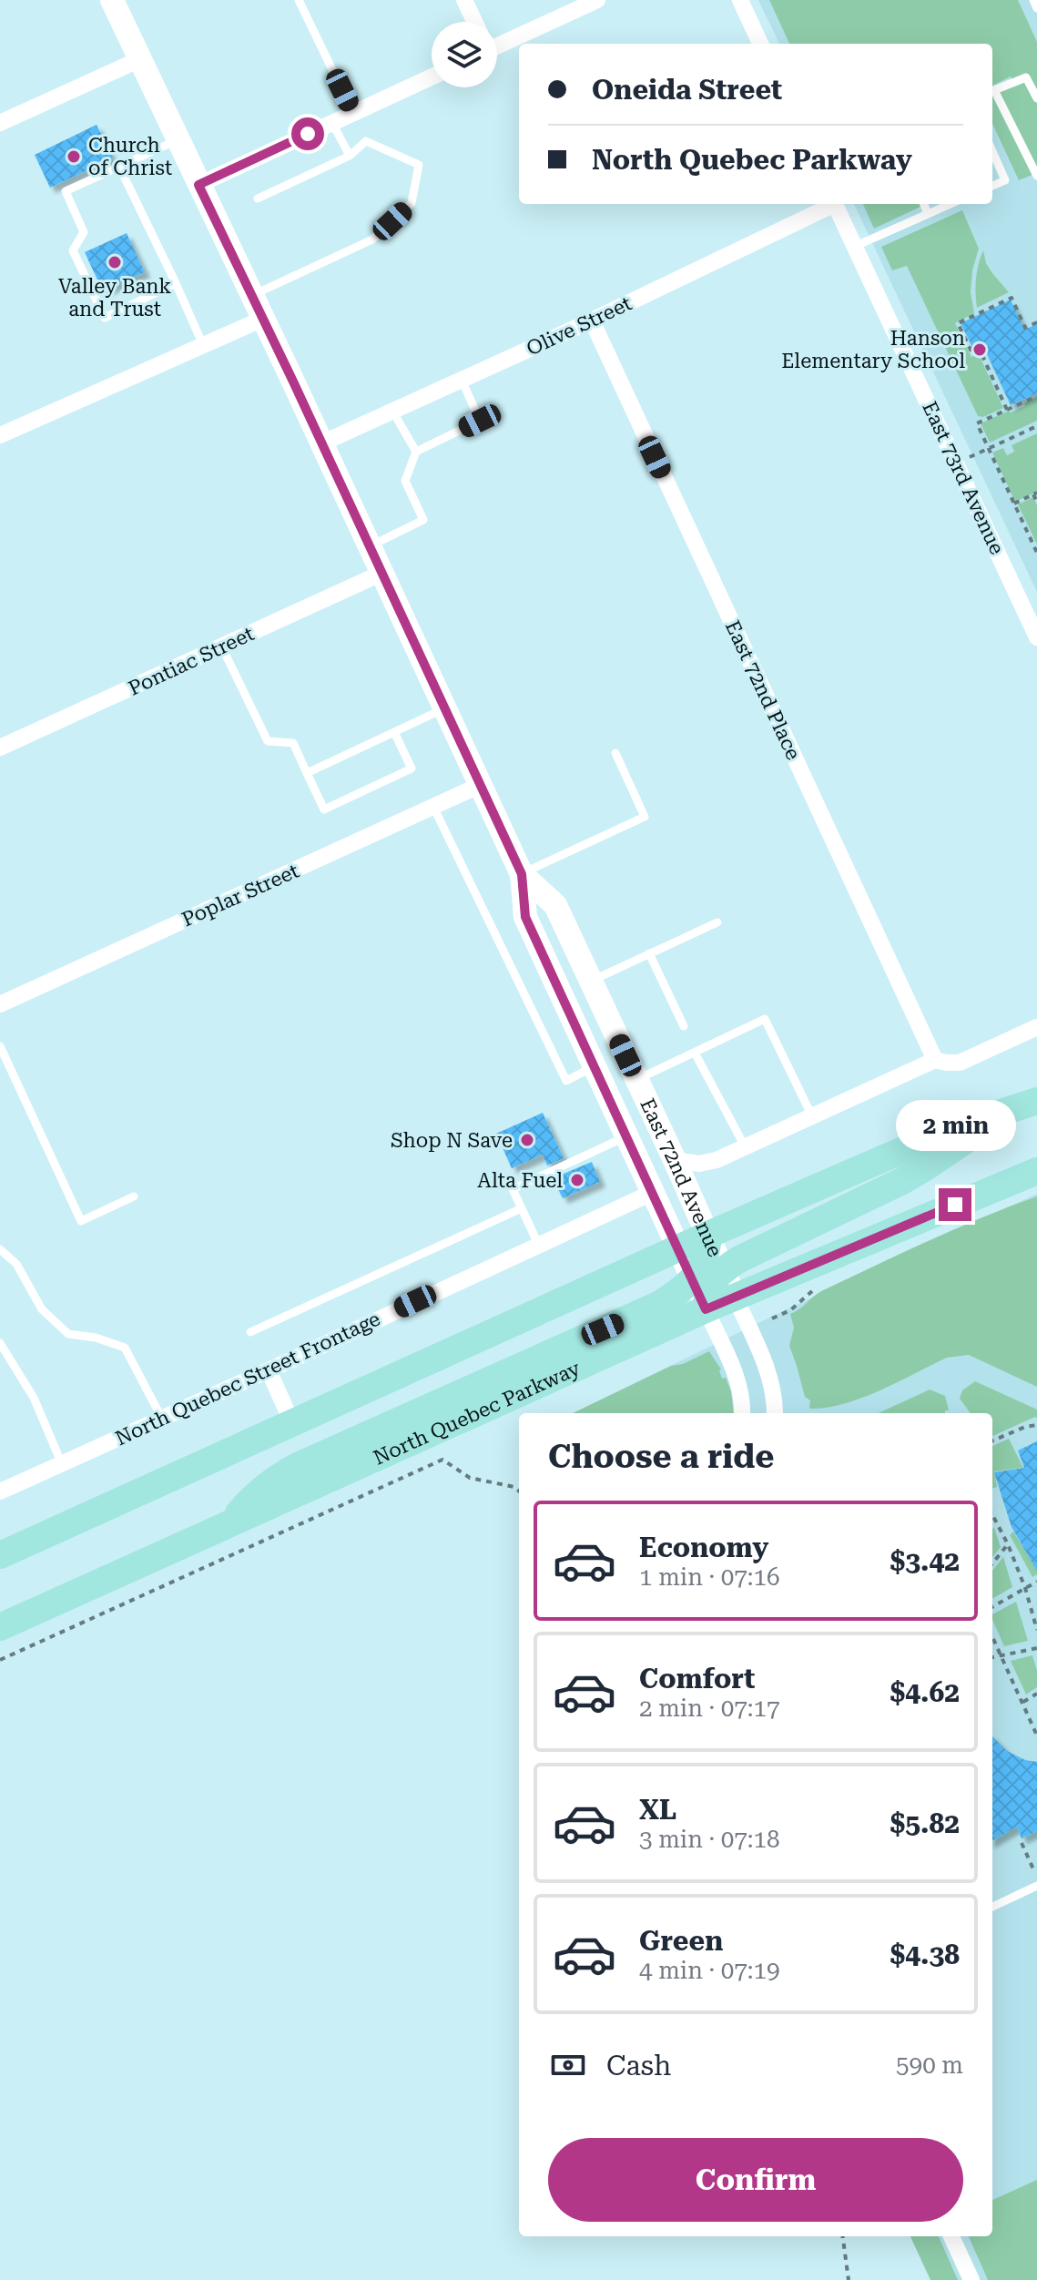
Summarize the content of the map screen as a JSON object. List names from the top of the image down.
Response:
{
  "streets": {
    "main road": ["East 72nd Avenue", "North Quebec Parkway"],
    "street": [
      "Olive Street",
      "East 73rd Avenue",
      "Pontiac Street",
      "East 72nd Place",
      "Poplar Street",
      "North Quebec Street Frontage"
    ]
  },
  "crossings": [
    ["Olive Street", "East 72nd Place"],
    ["Olive Street", "East 72nd Avenue"],
    ["Pontiac Street", "East 72nd Avenue"],
    ["Poplar Street", "East 72nd Avenue"],
    ["East 72nd Avenue", "North Quebec Street Frontage"],
    ["East 72nd Avenue", "North Quebec Parkway"]
  ],
  "places": [
    "Church of Christ",
    "Valley Bank and Trust",
    "Hanson Elementary School",
    "Shop N Save",
    "Alta Fuel"
  ],
  "page": {
    "banner": ["Oneida Street", "North Quebec Parkway"],
    "bubble": "2 min",
    "heading": "Choose a ride",
    "list": [
      {
        "name": "Economy",
        "note": "1 min · 07:16",
        "value": "$3.42"
      },
      {
        "name": "Comfort",
        "note": "2 min · 07:17",
        "value": "$4.62"
      },
      {
        "name": "XL",
        "note": "3 min · 07:18",
        "value": "$5.82"
      },
      {
        "name": "Green",
        "note": "4 min · 07:19",
        "value": "$4.38"
      }
    ],
    "pay": ["Cash", "590 m"],
    "buttons": "Confirm"
  }
}
